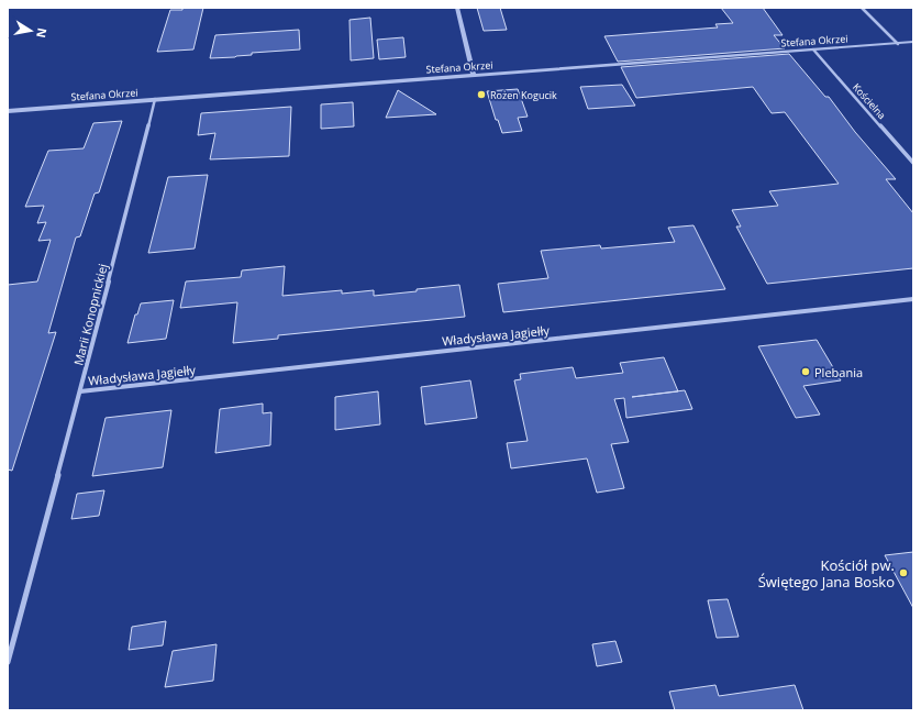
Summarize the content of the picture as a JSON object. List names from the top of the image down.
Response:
{
  "streets": {
    "street": [
      "Stefana Okrzei",
      "Kościelna",
      "Marii Konopnickiej",
      "Władysława Jagiełły"
    ]
  },
  "crossings": [
    ["Stefana Okrzei", "Kościelna"],
    ["Stefana Okrzei", "Marii Konopnickiej"],
    ["Marii Konopnickiej", "Władysława Jagiełły"]
  ],
  "places": ["Rożen Kogucik", "Plebania", "Kościół pw. Świętego Jana Bosko"],
  "north": "right"
}
